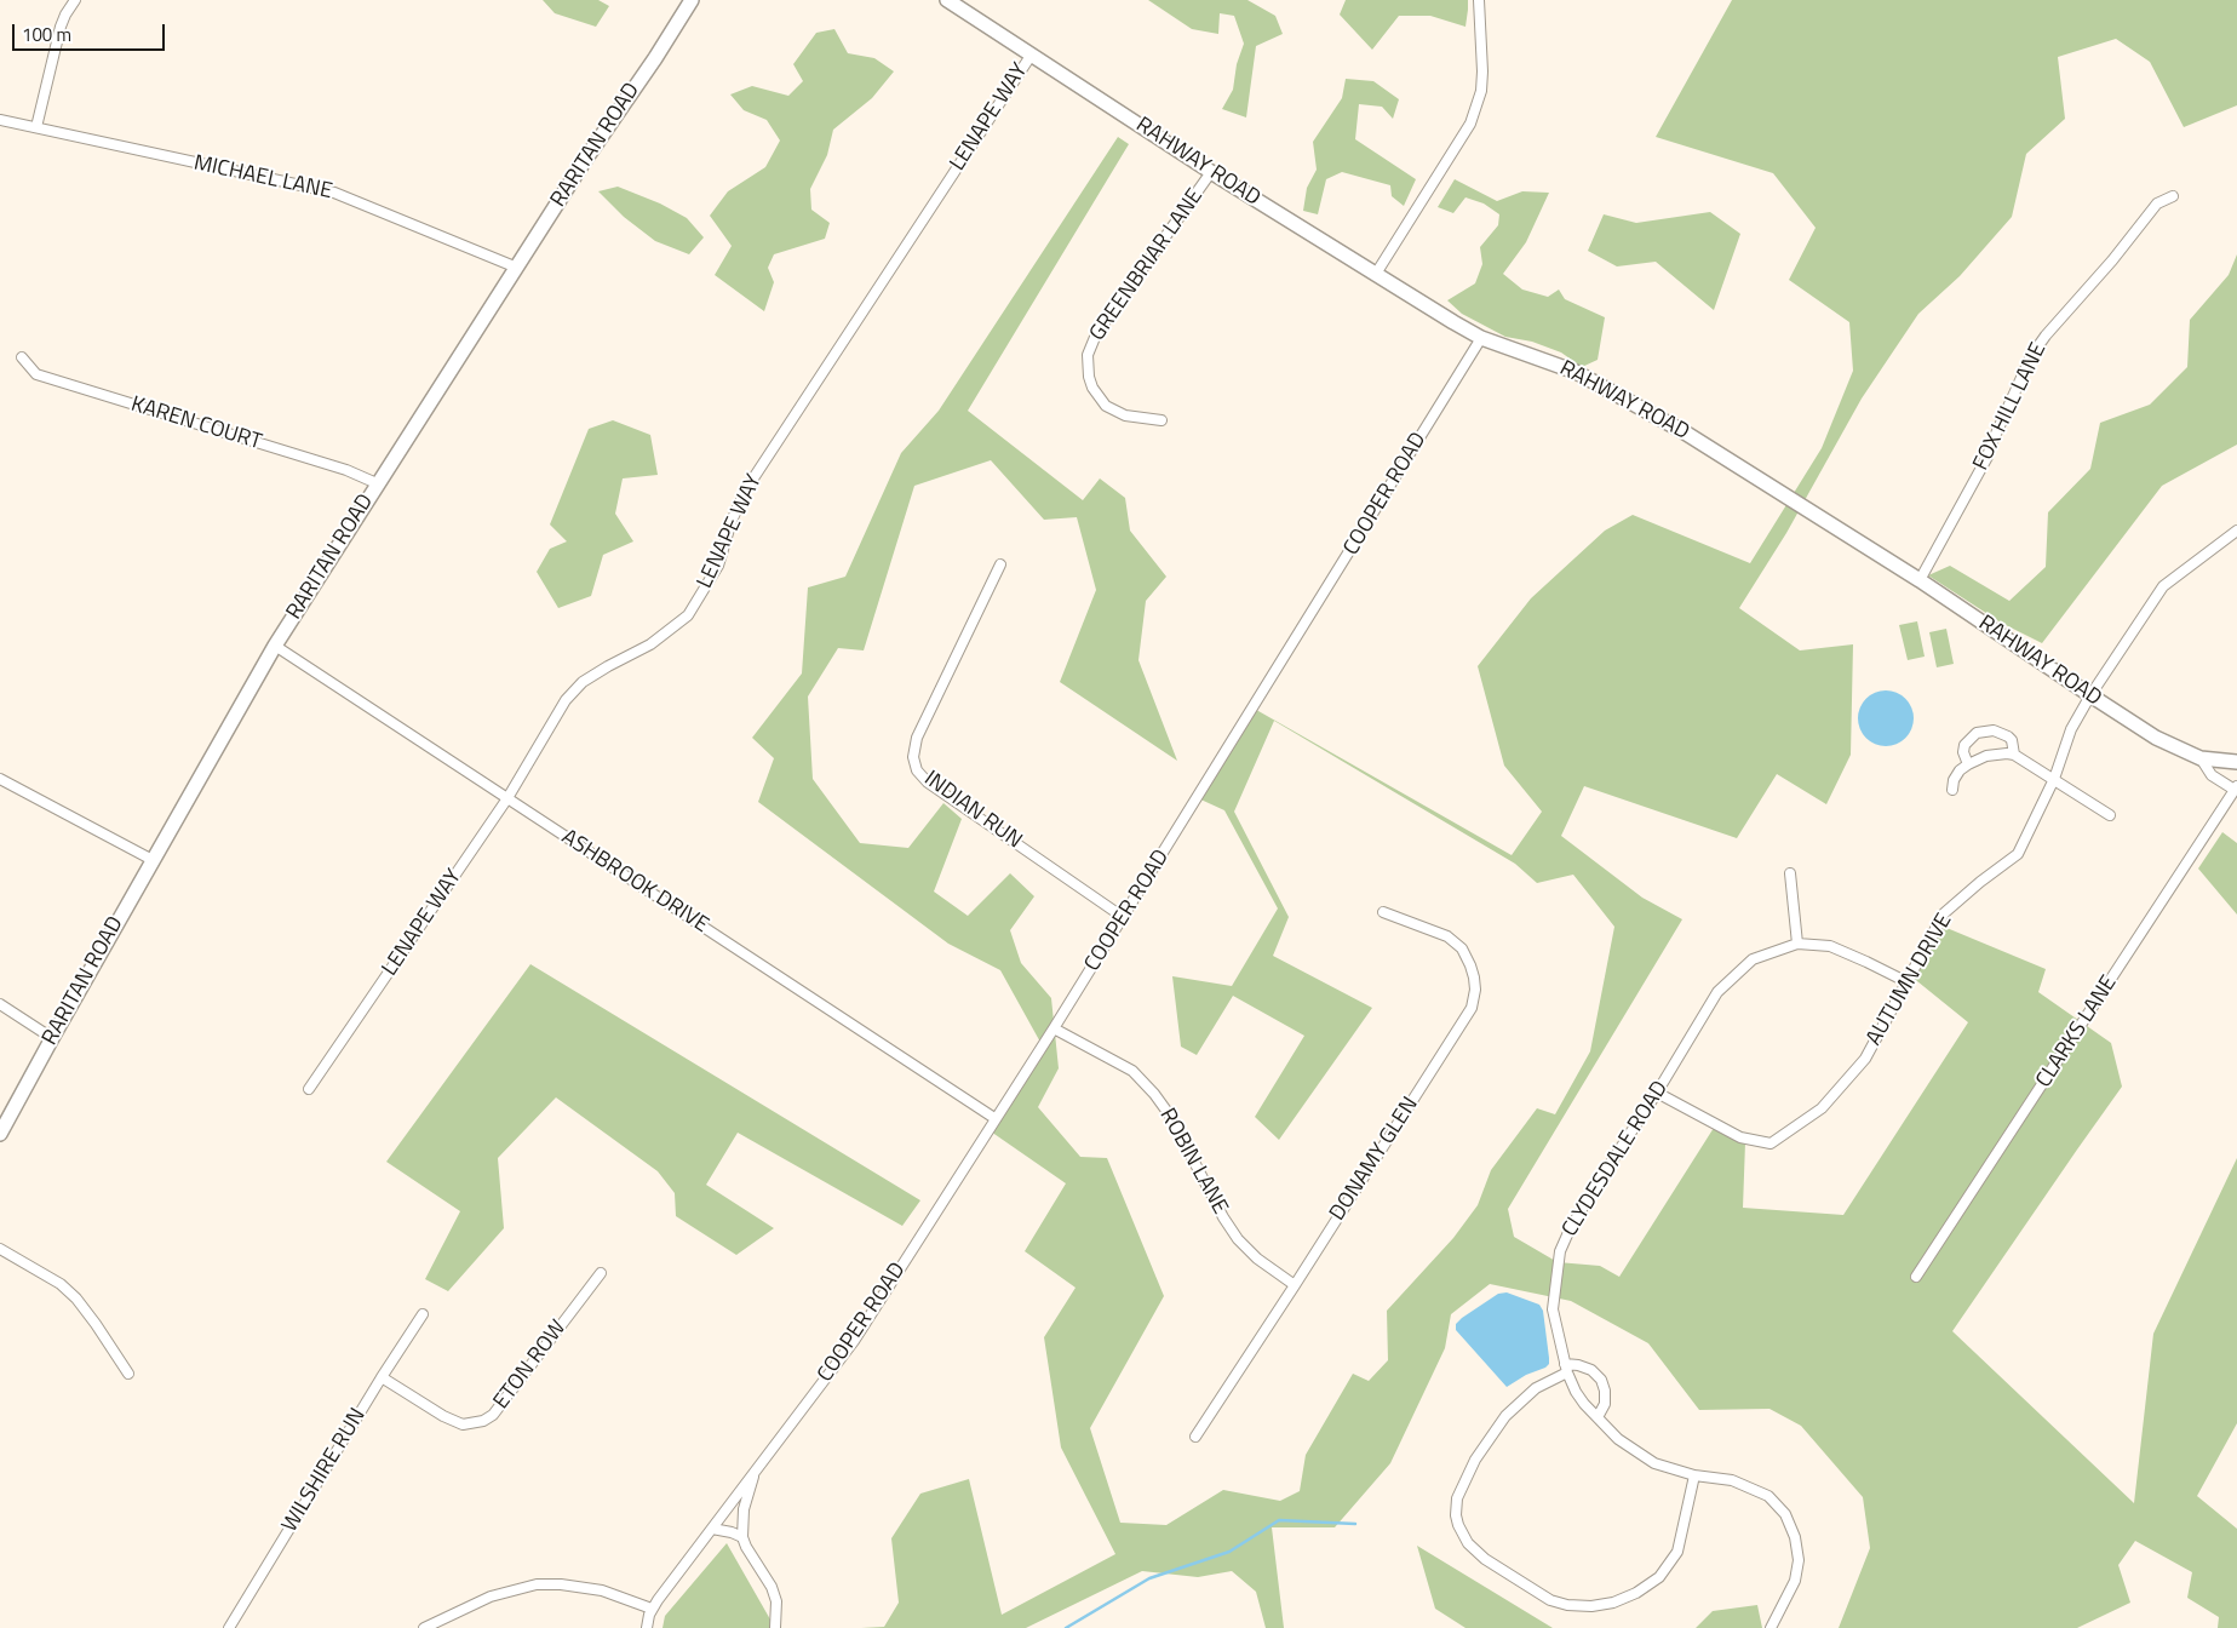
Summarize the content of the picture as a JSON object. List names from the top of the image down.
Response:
{
  "streets": {
    "street": [
      "LENAPE WAY",
      "RARITAN ROAD",
      "RAHWAY ROAD",
      "MICHAEL LANE",
      "GREENBRIAR LANE",
      "FOX HILL LANE",
      "KAREN COURT",
      "COOPER ROAD",
      "INDIAN RUN",
      "ASHBROOK DRIVE",
      "AUTUMN DRIVE",
      "CLARKS LANE",
      "DONAMY GLEN",
      "CLYDESDALE ROAD",
      "ROBIN LANE",
      "ETON ROW",
      "WILSHIRE RUN"
    ]
  },
  "crossings": [
    ["LENAPE WAY", "RAHWAY ROAD"],
    ["LENAPE WAY", "ASHBROOK DRIVE"],
    ["RARITAN ROAD", "MICHAEL LANE"],
    ["RARITAN ROAD", "KAREN COURT"],
    ["RARITAN ROAD", "ASHBROOK DRIVE"],
    ["RAHWAY ROAD", "GREENBRIAR LANE"],
    ["RAHWAY ROAD", "FOX HILL LANE"],
    ["RAHWAY ROAD", "COOPER ROAD"],
    ["RAHWAY ROAD", "AUTUMN DRIVE"],
    ["COOPER ROAD", "INDIAN RUN"],
    ["COOPER ROAD", "ASHBROOK DRIVE"],
    ["COOPER ROAD", "ROBIN LANE"],
    ["AUTUMN DRIVE", "CLYDESDALE ROAD"],
    ["DONAMY GLEN", "ROBIN LANE"],
    ["ETON ROW", "WILSHIRE RUN"]
  ],
  "scale_bar": "100 m"
}
